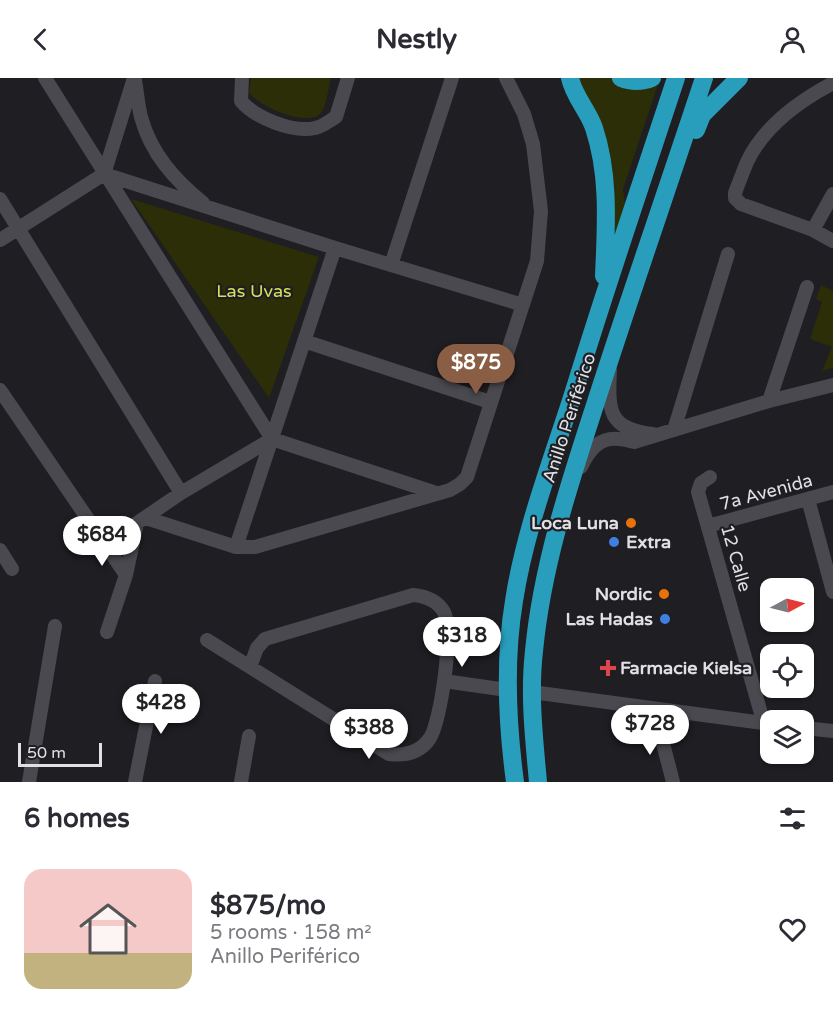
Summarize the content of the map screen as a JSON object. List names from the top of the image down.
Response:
{
  "streets": {
    "highway": ["Anillo Periférico"],
    "street": ["7a Avenida", "12 Calle"]
  },
  "crossings": [
    ["7a Avenida", "12 Calle"]
  ],
  "parks": ["Las Uvas"],
  "places": {
    "other": [
      "Loca Luna",
      "Extra",
      "Nordic",
      "Las Hadas"
    ],
    "health": ["Farmacie Kielsa"]
  },
  "scale_bar": "50 m",
  "north": "right",
  "page": {
    "header": "Nestly",
    "price": [
      "$875",
      "$684",
      "$318",
      "$428",
      "$728",
      "$388"
    ],
    "scale": "50 m",
    "heading": "6 homes",
    "list": [
      {
        "name": "$875/mo",
        "note": "5 rooms · 158 m² · Anillo Periférico"
      }
    ]
  }
}
